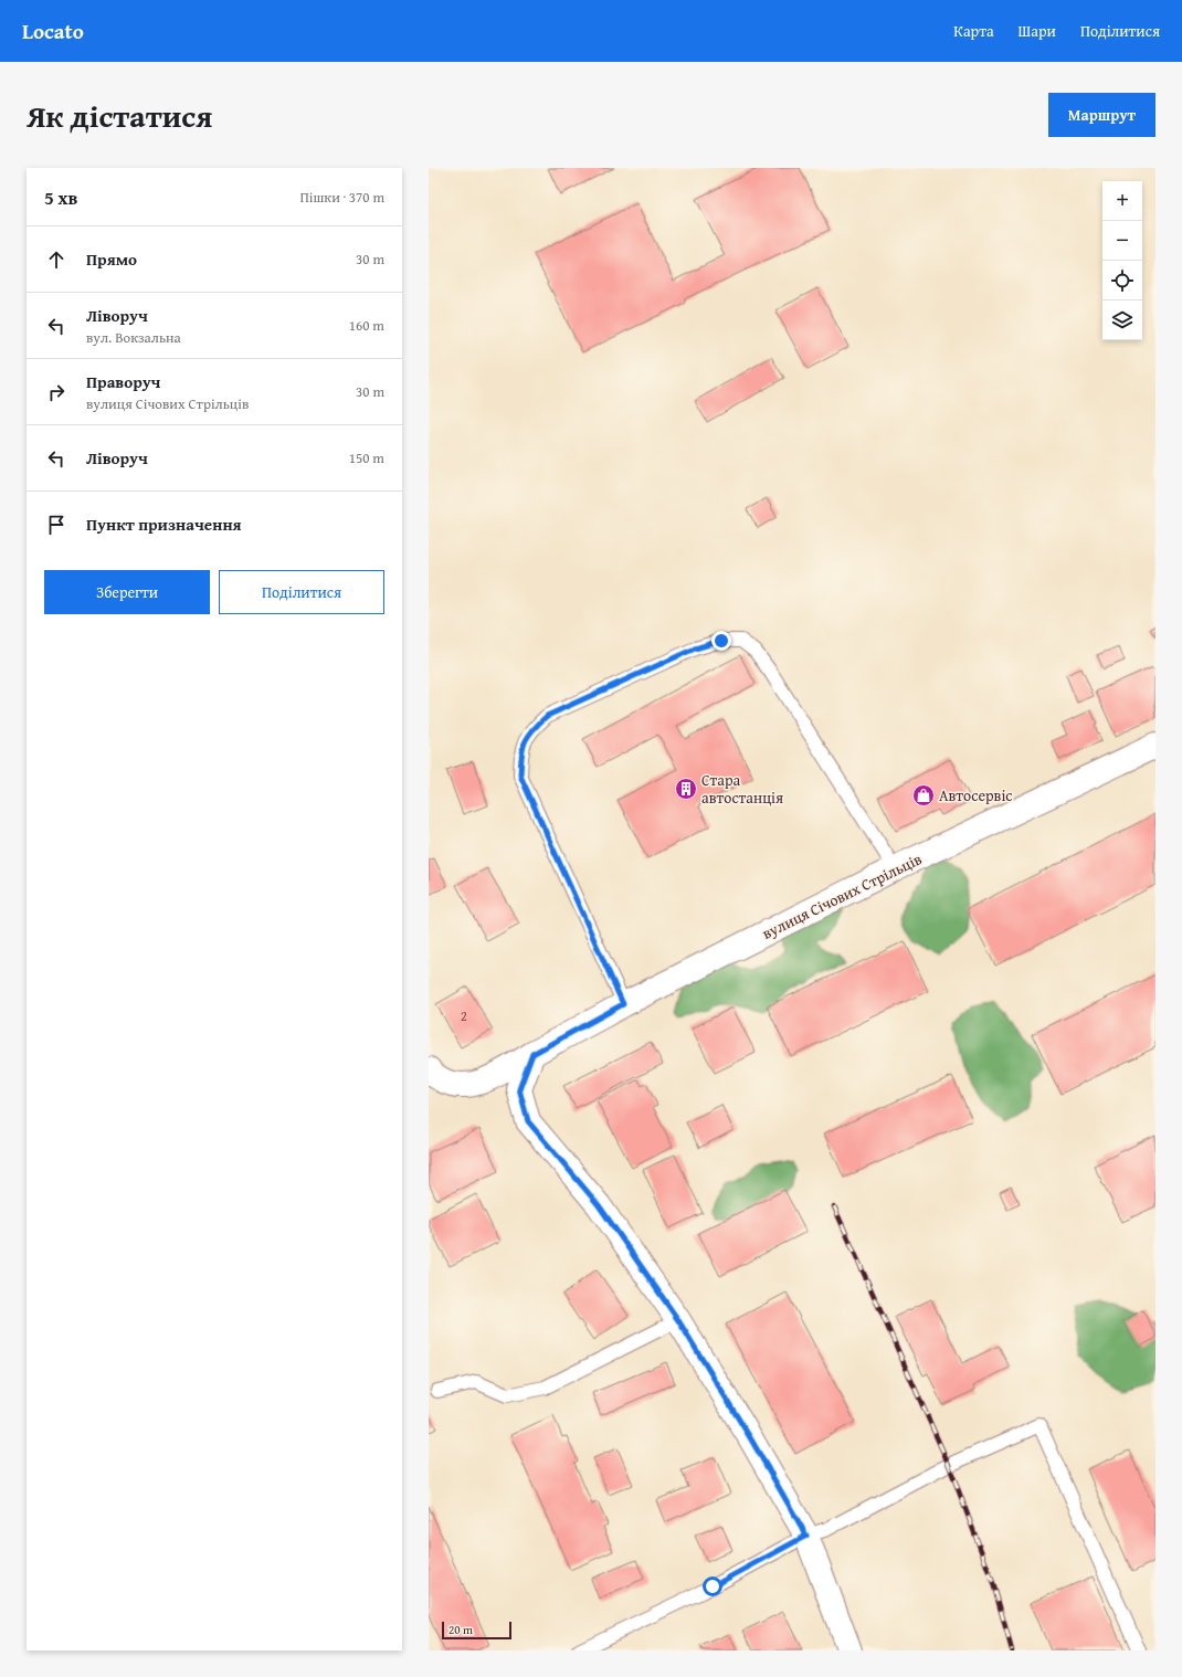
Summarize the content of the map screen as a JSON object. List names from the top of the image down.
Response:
{
  "streets": {
    "street": ["вулиця Січових Стрільців"]
  },
  "places": {
    "building": ["Стара автостанція"],
    "shop": ["Автосервіс"]
  },
  "house_numbers": ["2"],
  "scale_bar": "20 m",
  "page": {
    "header": "Locato",
    "nav": ["Карта", "Шари", "Поділитися"],
    "title": "Як дістатися",
    "buttons": [
      "Маршрут",
      ["Зберегти", "Поділитися"]
    ],
    "heading": ["5 хв", "Пішки · 370 m"],
    "map_buttons": ["+", "−"],
    "list": [
      ["Прямо", "30 m"],
      ["Ліворуч", "вул. Вокзальна", "160 m"],
      ["Праворуч", "вулиця Січових Стрільців", "30 m"],
      ["Ліворуч", "150 m"],
      "Пункт призначення"
    ],
    "scale": "20 m"
  }
}
